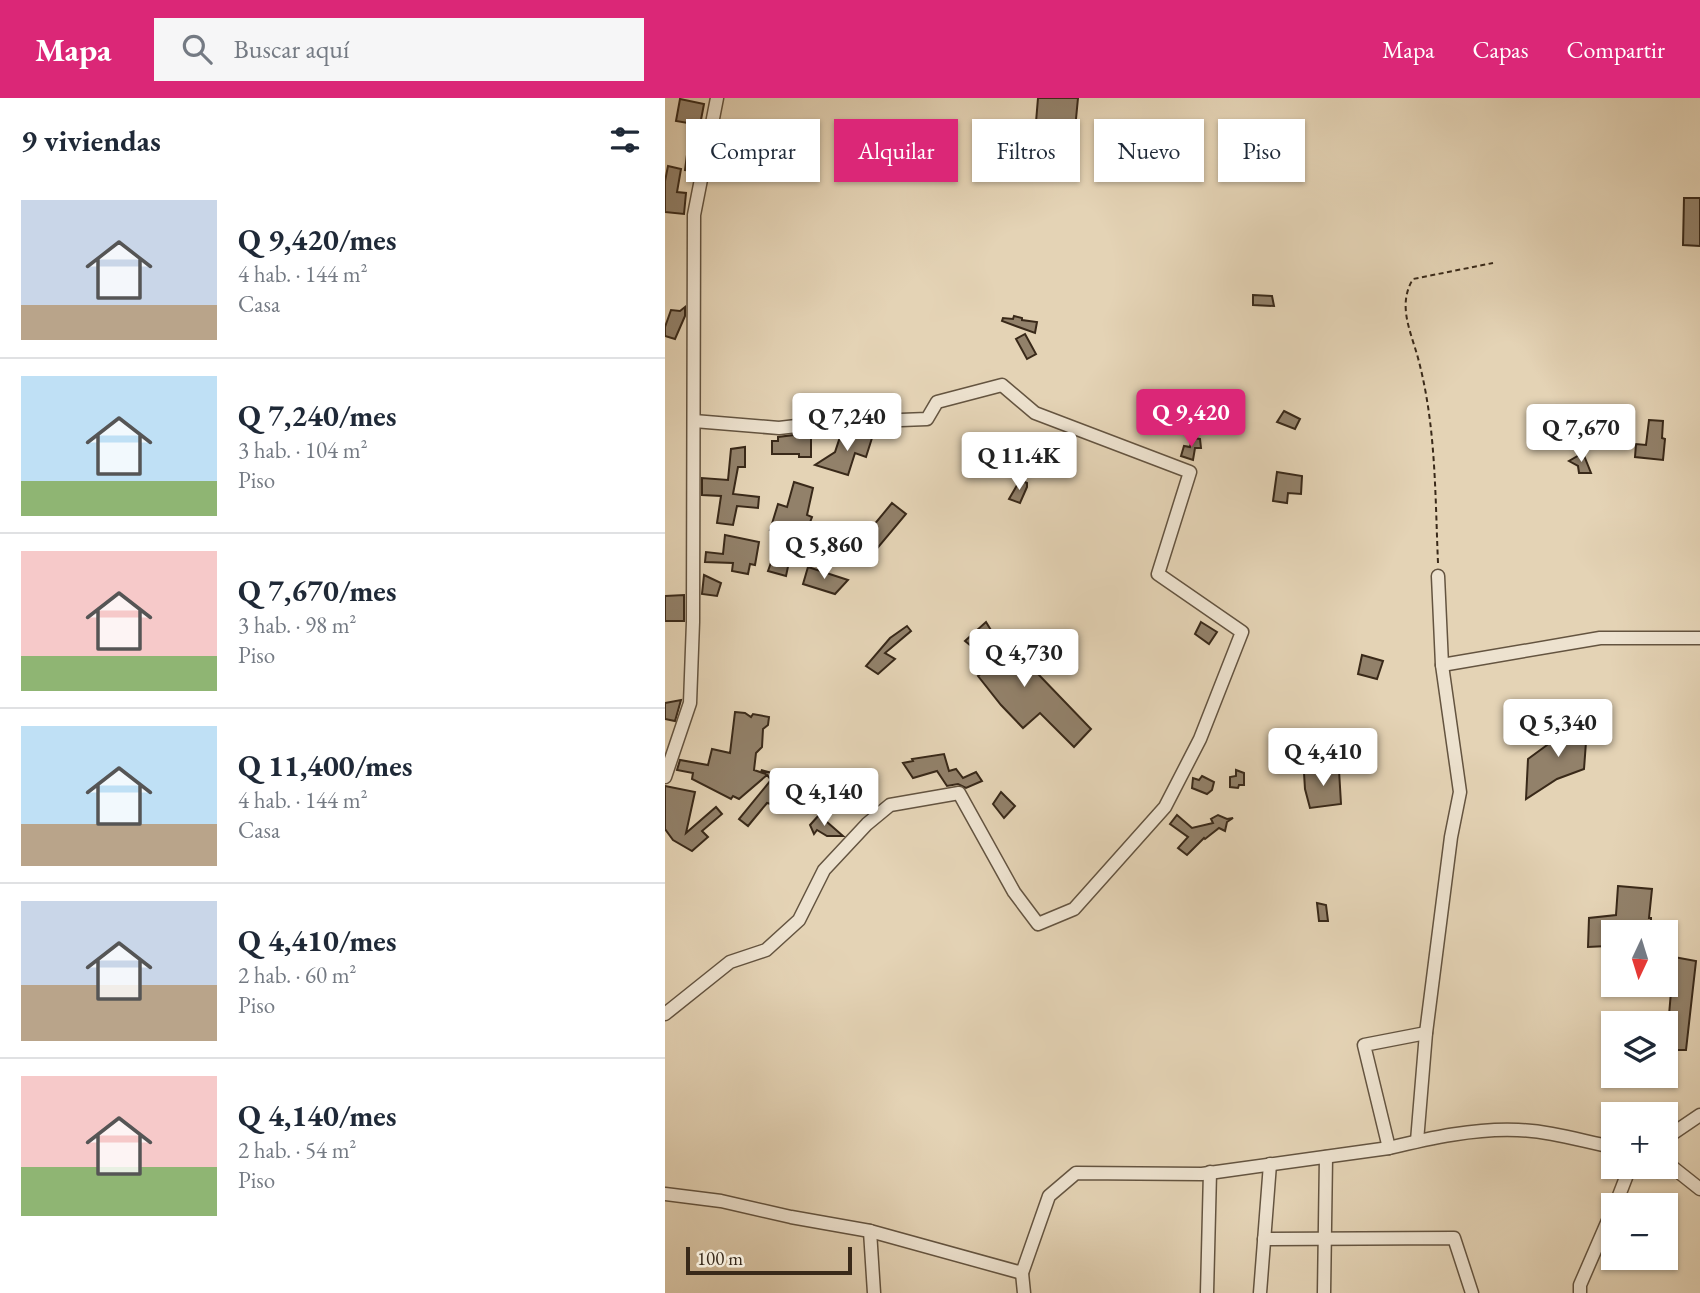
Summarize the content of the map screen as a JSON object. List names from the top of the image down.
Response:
{
  "scale_bar": "100 m",
  "north": "bottom",
  "page": {
    "header": "Mapa",
    "search": "Buscar aquí",
    "nav": ["Mapa", "Capas", "Compartir"],
    "heading": "9 viviendas",
    "chip": [
      "Comprar",
      "Alquilar",
      "Filtros",
      "Nuevo",
      "Piso"
    ],
    "list": [
      {
        "name": "Q 9,420/mes",
        "note": "4 hab. · 144 m² · Casa"
      },
      {
        "name": "Q 7,240/mes",
        "note": "3 hab. · 104 m² · Piso"
      },
      {
        "name": "Q 7,670/mes",
        "note": "3 hab. · 98 m² · Piso"
      },
      {
        "name": "Q 11,400/mes",
        "note": "4 hab. · 144 m² · Casa"
      },
      {
        "name": "Q 4,410/mes",
        "note": "2 hab. · 60 m² · Piso"
      },
      {
        "name": "Q 4,140/mes",
        "note": "2 hab. · 54 m² · Piso"
      }
    ],
    "price": [
      "Q 9,420",
      "Q 7,240",
      "Q 7,670",
      "Q 11.4K",
      "Q 5,860",
      "Q 4,730",
      "Q 5,340",
      "Q 4,410",
      "Q 4,140"
    ],
    "map_buttons": ["+", "−"],
    "scale": "100 m"
  }
}
